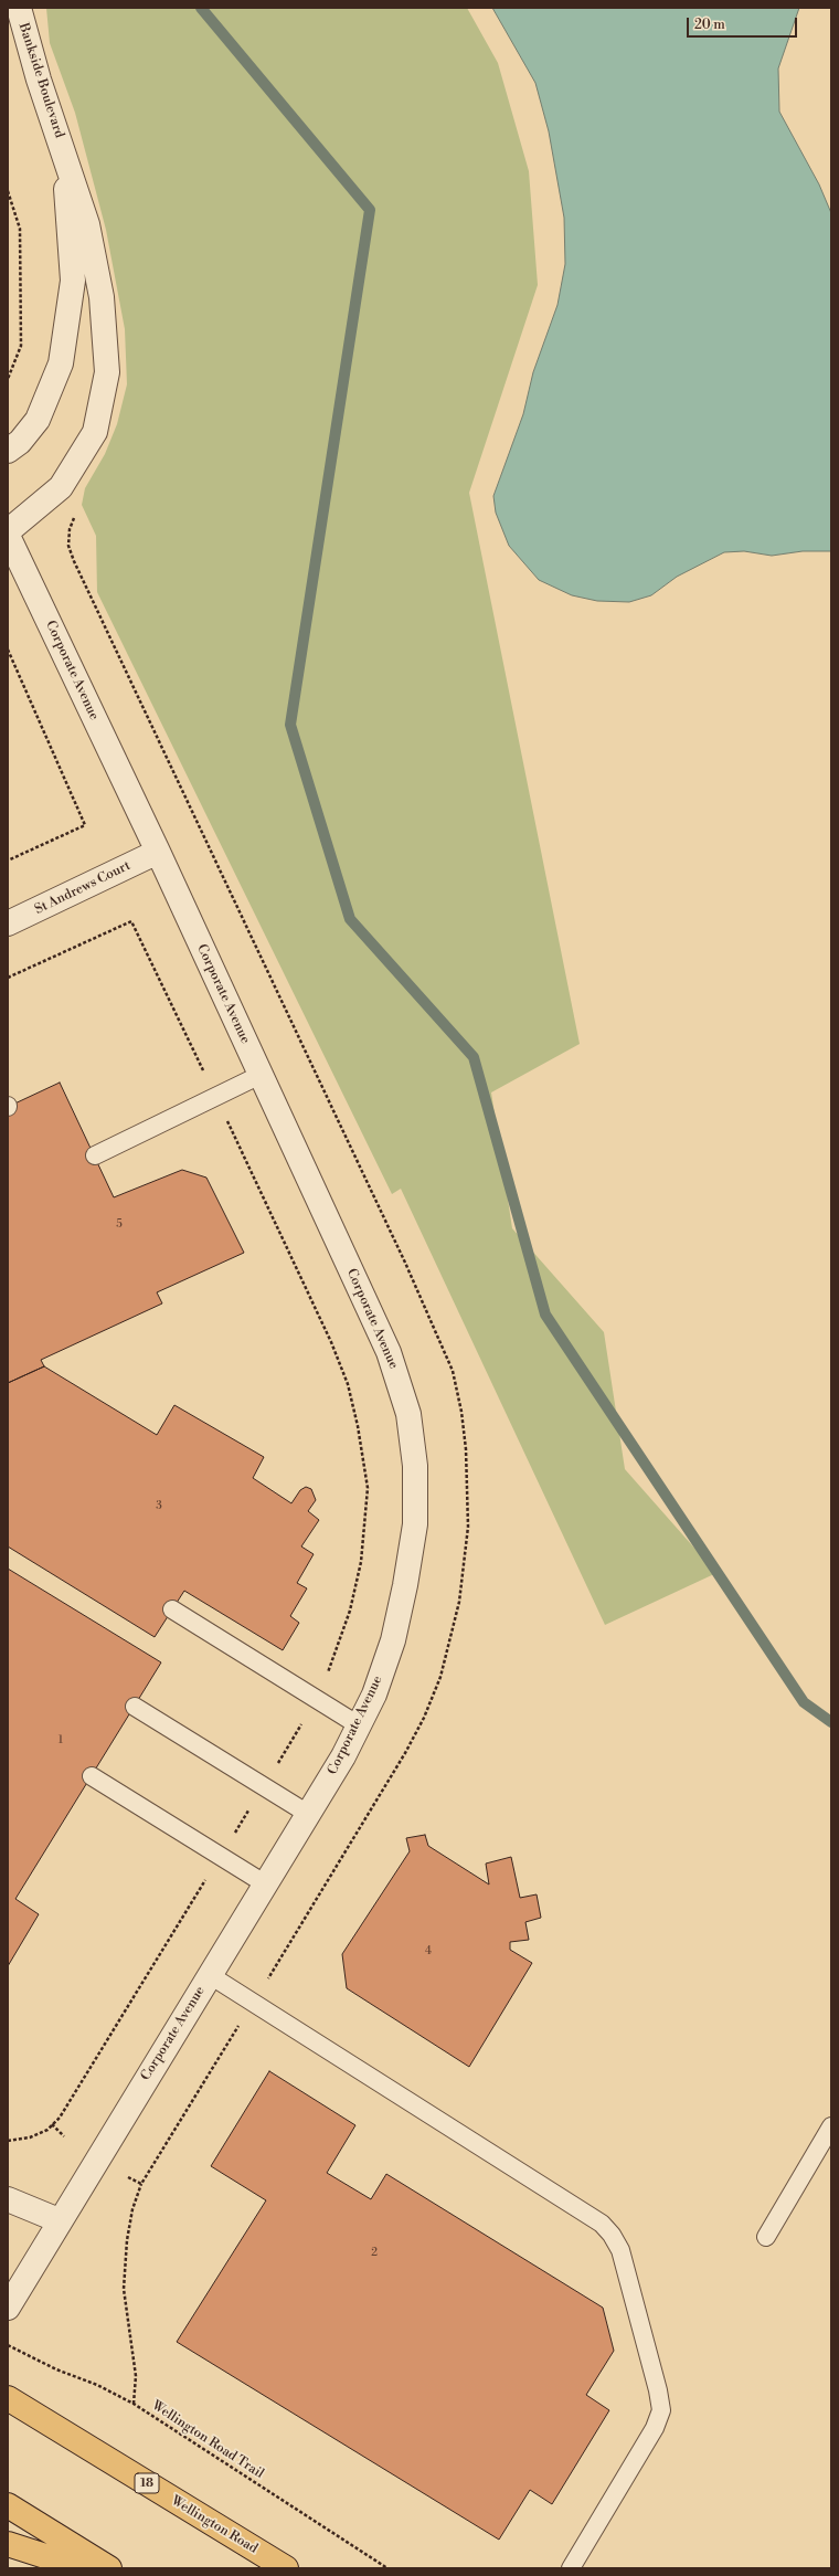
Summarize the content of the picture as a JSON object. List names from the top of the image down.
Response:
{
  "streets": {
    "highway": ["18", "Wellington Road"],
    "street": ["Bankside Boulevard", "Corporate Avenue", "St Andrews Court"],
    "path": ["Wellington Road Trail"]
  },
  "crossings": [
    ["Corporate Avenue", "St Andrews Court"]
  ],
  "house_numbers": [
    "5",
    "3",
    "1",
    "4",
    "2"
  ],
  "scale_bar": "20 m"
}
